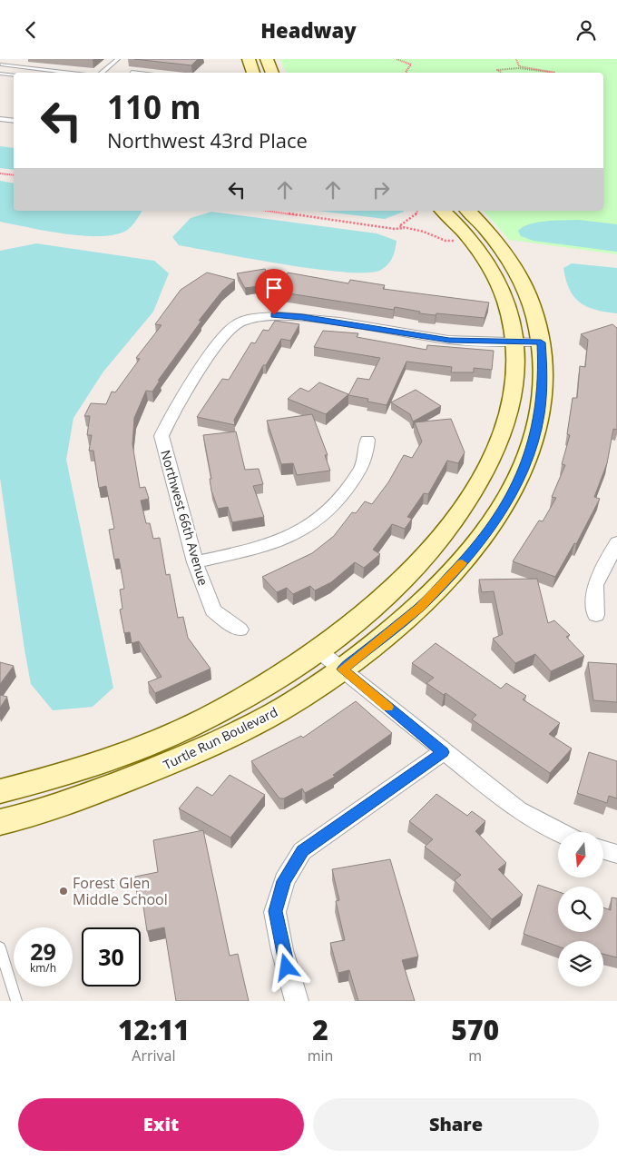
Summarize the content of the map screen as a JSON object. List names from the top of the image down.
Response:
{
  "streets": {
    "street": ["Northwest 66th Avenue", "Turtle Run Boulevard"]
  },
  "crossings": [
    ["Northwest 66th Avenue", "Turtle Run Boulevard"]
  ],
  "places": ["Forest Glen Middle School"],
  "north": "bottom",
  "page": {
    "header": "Headway",
    "turn": ["110 m", "Northwest 43rd Place"],
    "speed": "29 km/h",
    "limit": "30",
    "eta": [
      "12:11",
      "Arrival",
      "2",
      "min",
      "570",
      "m"
    ],
    "buttons": ["Exit", "Share"]
  }
}
